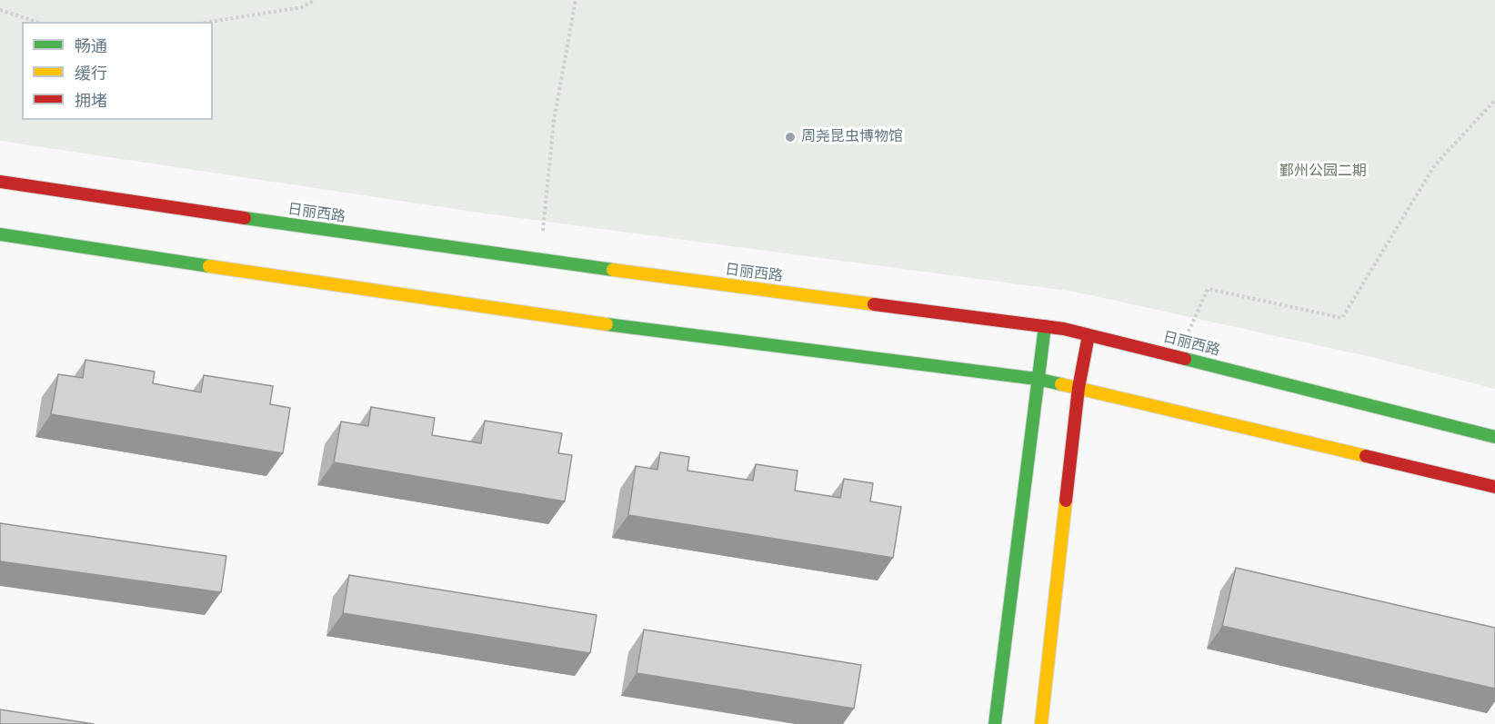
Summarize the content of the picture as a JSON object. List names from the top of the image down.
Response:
{
  "streets": {
    "main road": ["日丽西路"]
  },
  "parks": ["鄞州公园二期"],
  "places": ["周尧昆虫博物馆"],
  "legend": ["畅通", "缓行", "拥堵"]
}
